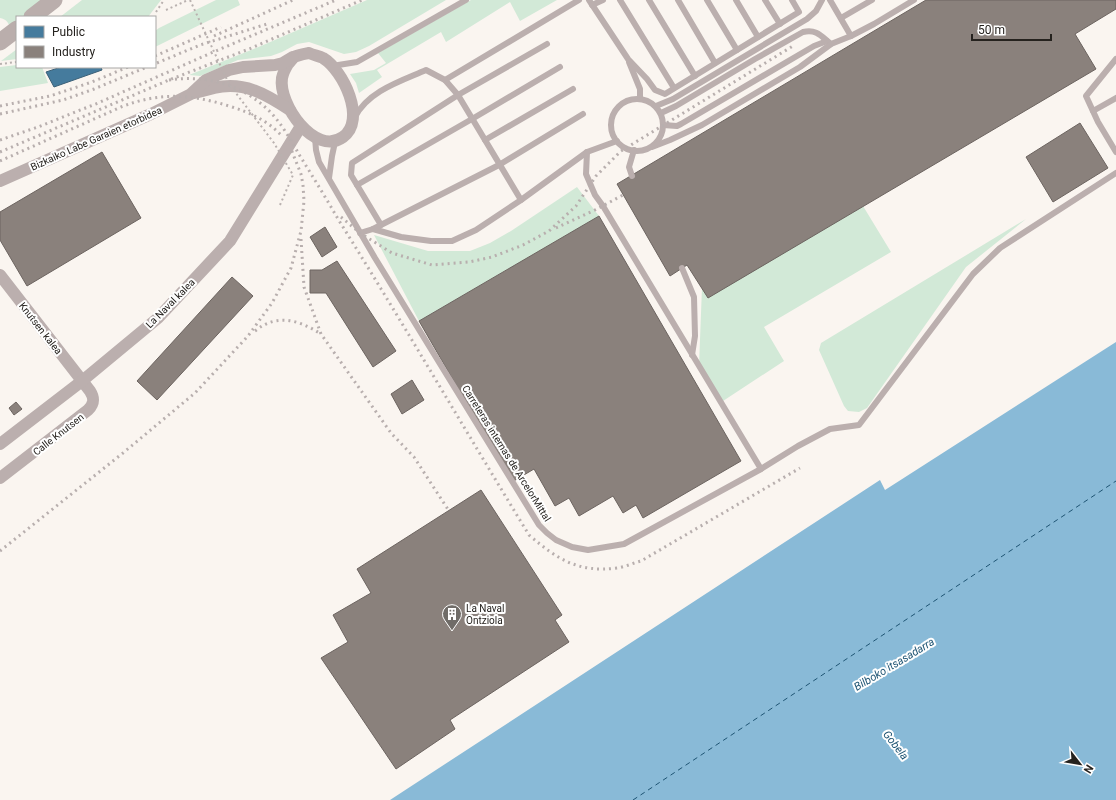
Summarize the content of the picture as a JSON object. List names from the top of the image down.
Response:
{
  "streets": {
    "street": [
      "Bizkaiko Labe Garaien etorbidea",
      "La Naval kalea",
      "Knutsen kalea",
      "Calle Knutsen"
    ],
    "lane": ["Carreteras internas de ArcelorMittal"]
  },
  "crossings": [
    ["La Naval kalea", "Knutsen kalea"],
    ["La Naval kalea", "Calle Knutsen"],
    ["La Naval kalea", "Carreteras internas de ArcelorMittal"],
    ["Knutsen kalea", "Calle Knutsen"]
  ],
  "water": ["Bilboko itsasadarra", "Gobela"],
  "places": {
    "building": ["La Naval Ontziola"]
  },
  "legend": ["Public", "Industry"],
  "scale_bar": "50 m",
  "north": "bottom right"
}
